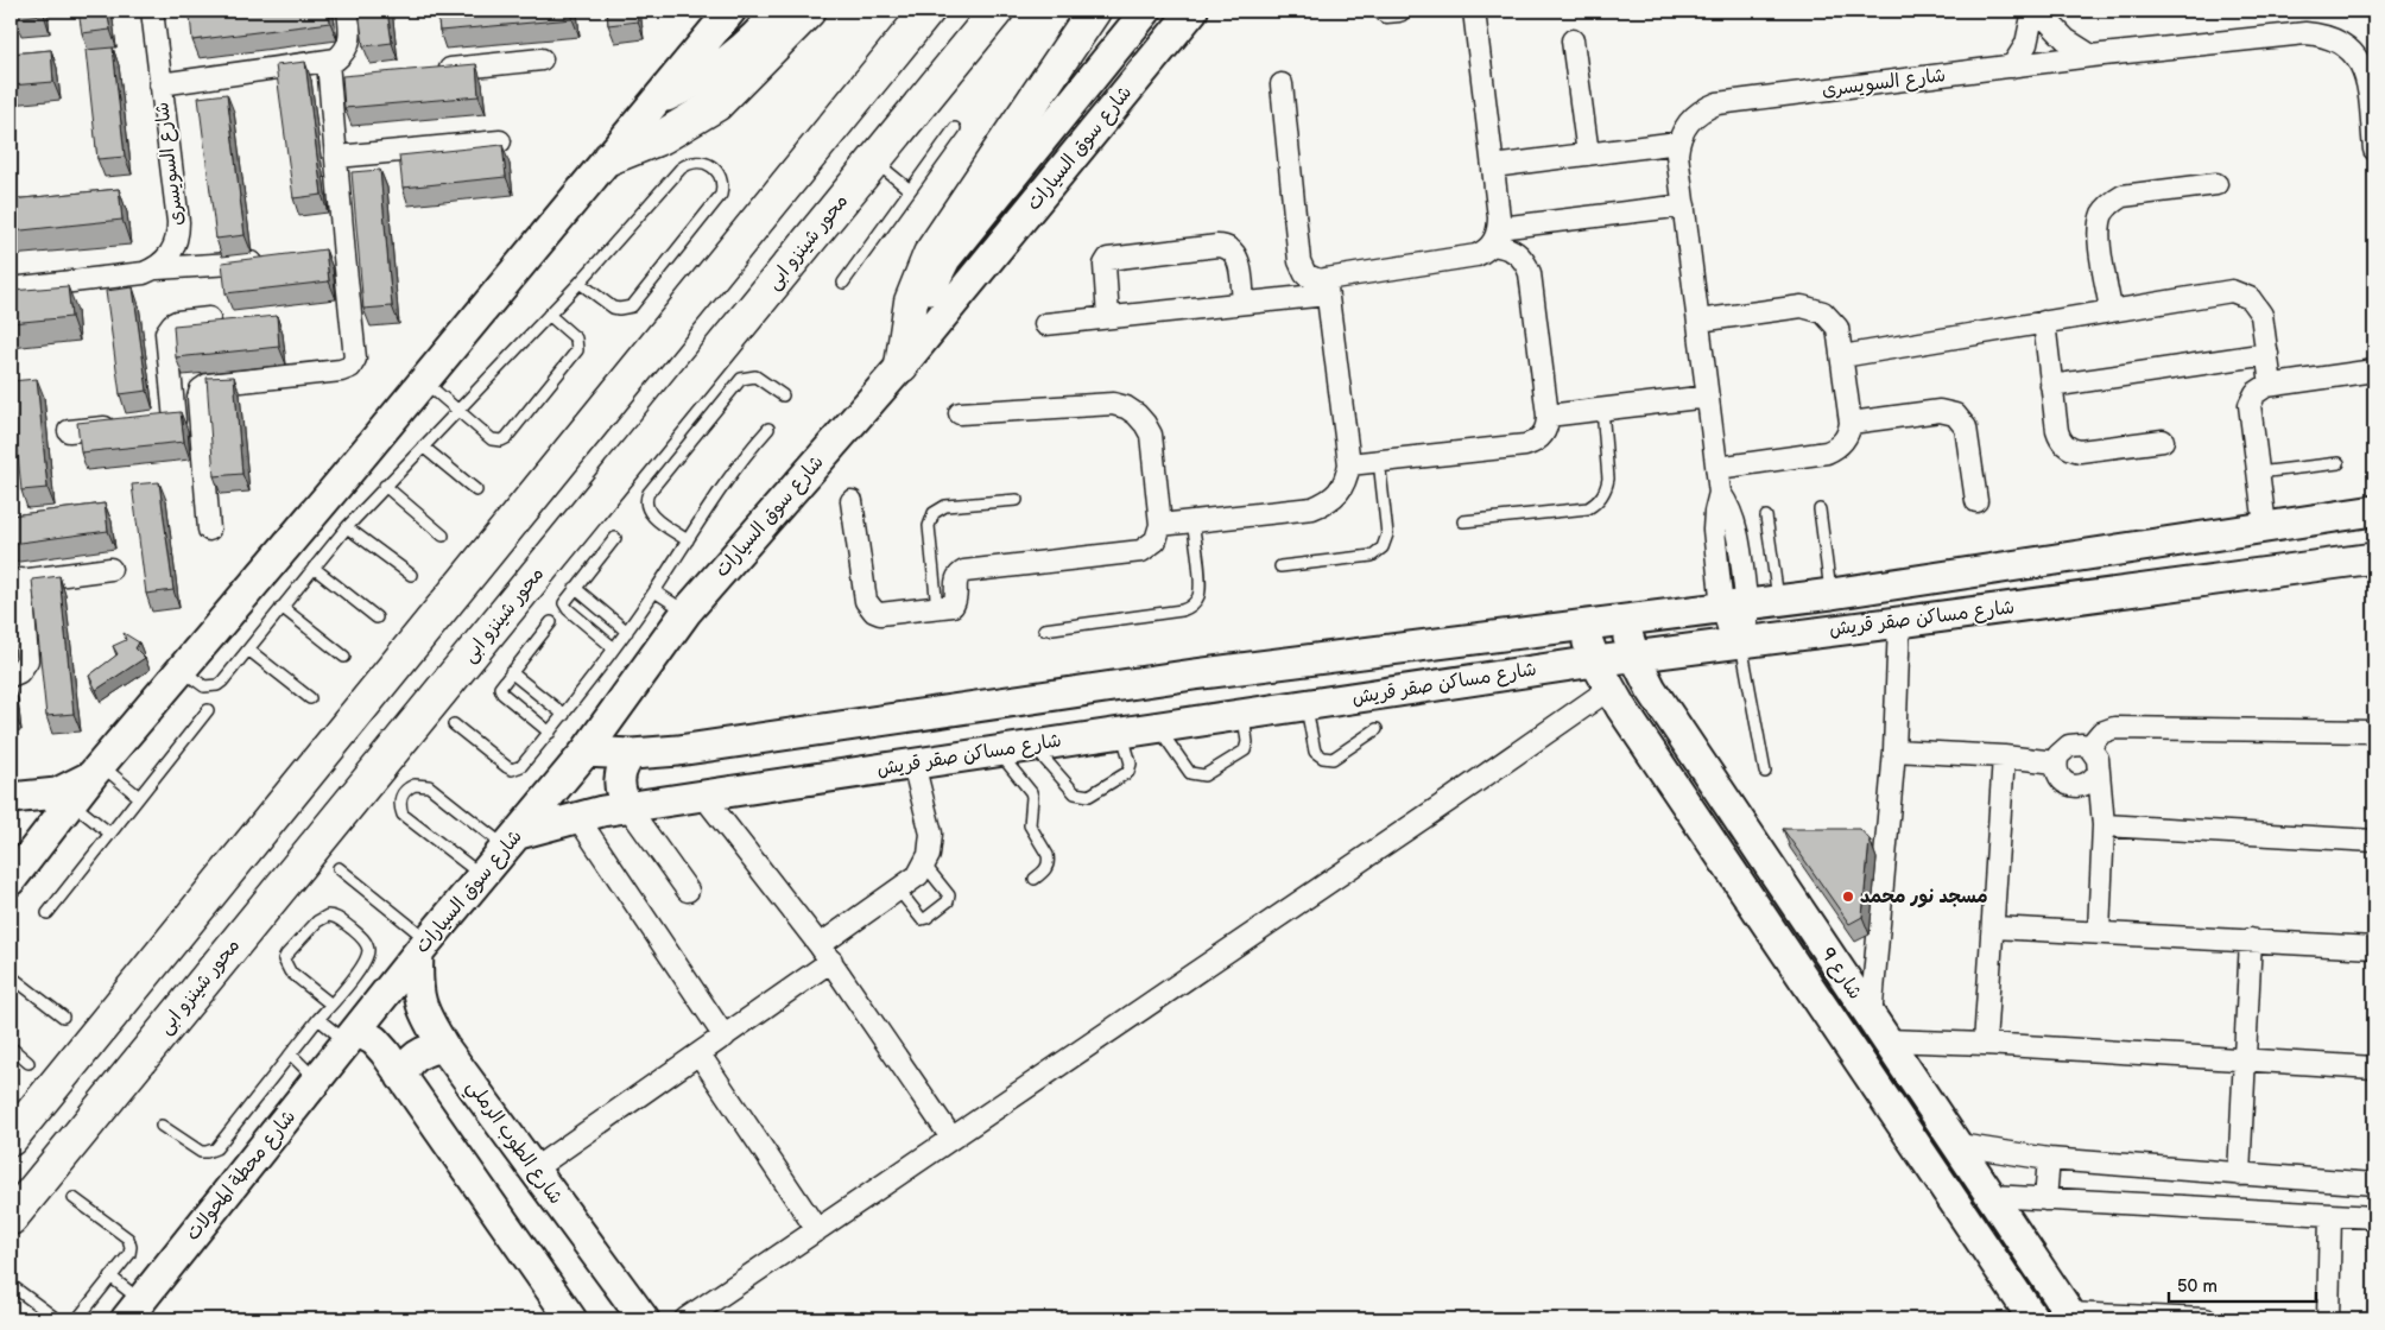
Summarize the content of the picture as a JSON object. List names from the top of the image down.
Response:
{
  "streets": {
    "main road": ["محور شينزو ابى"],
    "street": [
      "شارع السويسرى",
      "شارع سوق السيارات",
      "شارع مساكن صقر قريش",
      "شارع 9",
      "شارع الطوب الرملي",
      "شارع محطة المحولات"
    ]
  },
  "crossings": [
    ["شارع سوق السيارات", "شارع مساكن صقر قريش"],
    ["شارع سوق السيارات", "شارع الطوب الرملي"],
    ["شارع سوق السيارات", "شارع محطة المحولات"],
    ["شارع مساكن صقر قريش", "شارع 9"]
  ],
  "places": ["مسجد نور محمد"],
  "scale_bar": "50 m"
}
